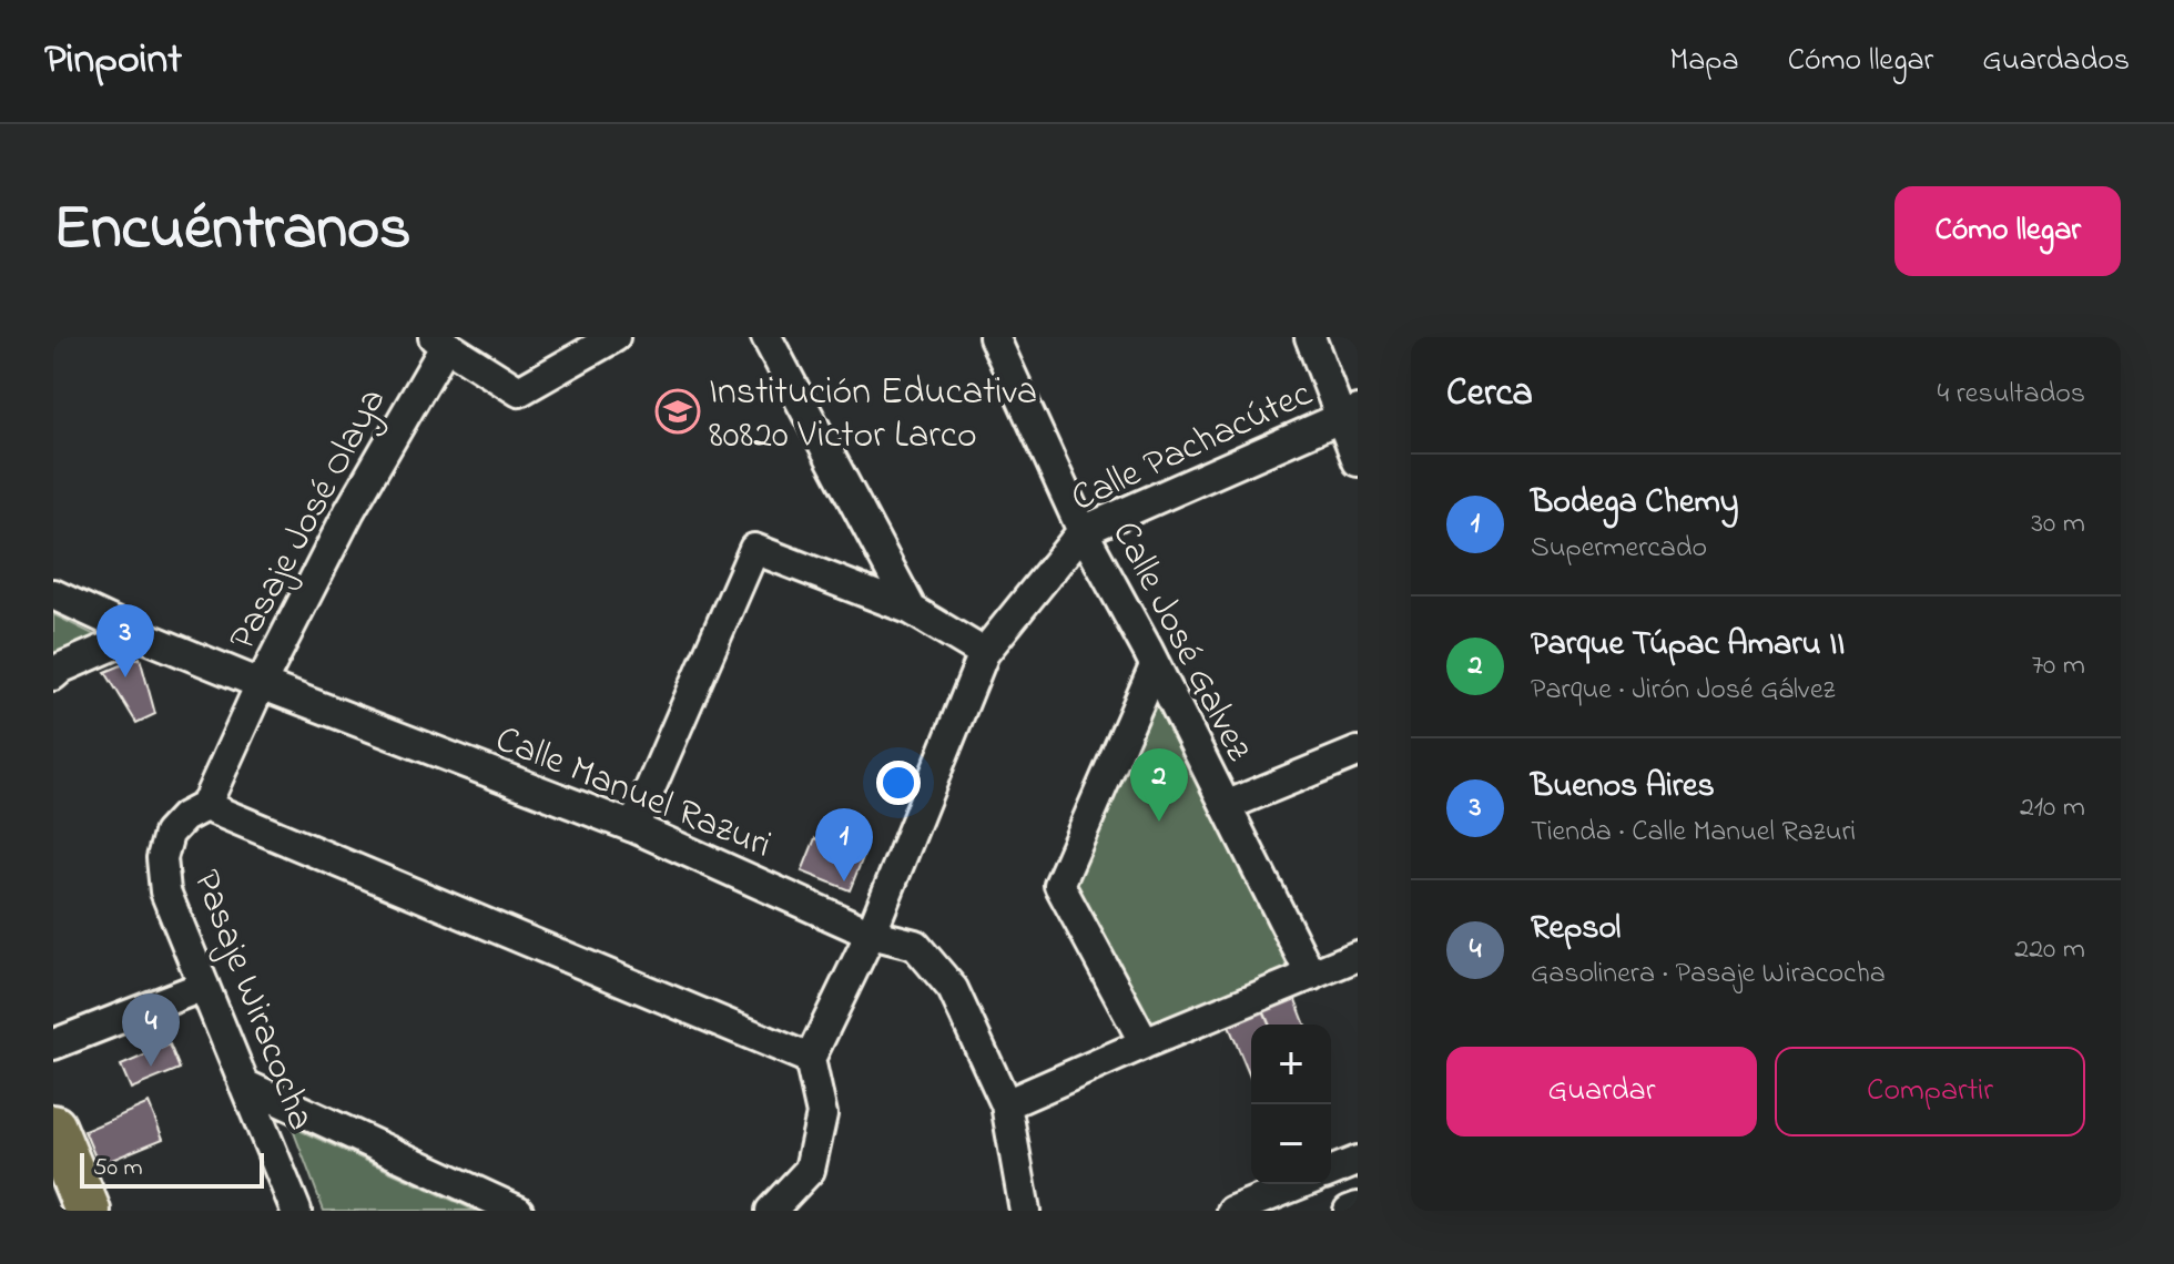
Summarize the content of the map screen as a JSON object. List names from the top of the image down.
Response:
{
  "streets": {
    "street": [
      "Calle Pachacútec",
      "Pasaje José Olaya",
      "Calle José Galvez",
      "Calle Manuel Razuri",
      "Pasaje Wiracocha"
    ]
  },
  "crossings": [
    ["Calle Pachacútec", "Calle José Galvez"],
    ["Calle Pachacútec", "Calle Manuel Razuri"],
    ["Pasaje José Olaya", "Calle Manuel Razuri"],
    ["Pasaje José Olaya", "Pasaje Wiracocha"],
    ["Calle Manuel Razuri", "Pasaje Wiracocha"]
  ],
  "places": {
    "school or university": ["Institución Educativa 80820 Victor Larco"]
  },
  "scale_bar": "50 m",
  "page": {
    "header": "Pinpoint",
    "nav": ["Mapa", "Cómo llegar", "Guardados"],
    "title": "Encuéntranos",
    "buttons": [
      "Cómo llegar",
      ["Guardar", "Compartir"]
    ],
    "heading": ["Cerca", "4 resultados"],
    "list": [
      {
        "mark": "1",
        "name": "Bodega Chemy",
        "note": "Supermercado",
        "value": "30 m"
      },
      {
        "mark": "2",
        "name": "Parque Túpac Amaru II",
        "note": "Parque · Jirón José Gálvez",
        "value": "70 m"
      },
      {
        "mark": "3",
        "name": "Buenos Aires",
        "note": "Tienda · Calle Manuel Razuri",
        "value": "210 m"
      },
      {
        "mark": "4",
        "name": "Repsol",
        "note": "Gasolinera · Pasaje Wiracocha",
        "value": "220 m"
      }
    ],
    "pins": [
      "3",
      "2",
      "1",
      "4"
    ],
    "map_buttons": ["+", "−"],
    "scale": "50 m"
  }
}
